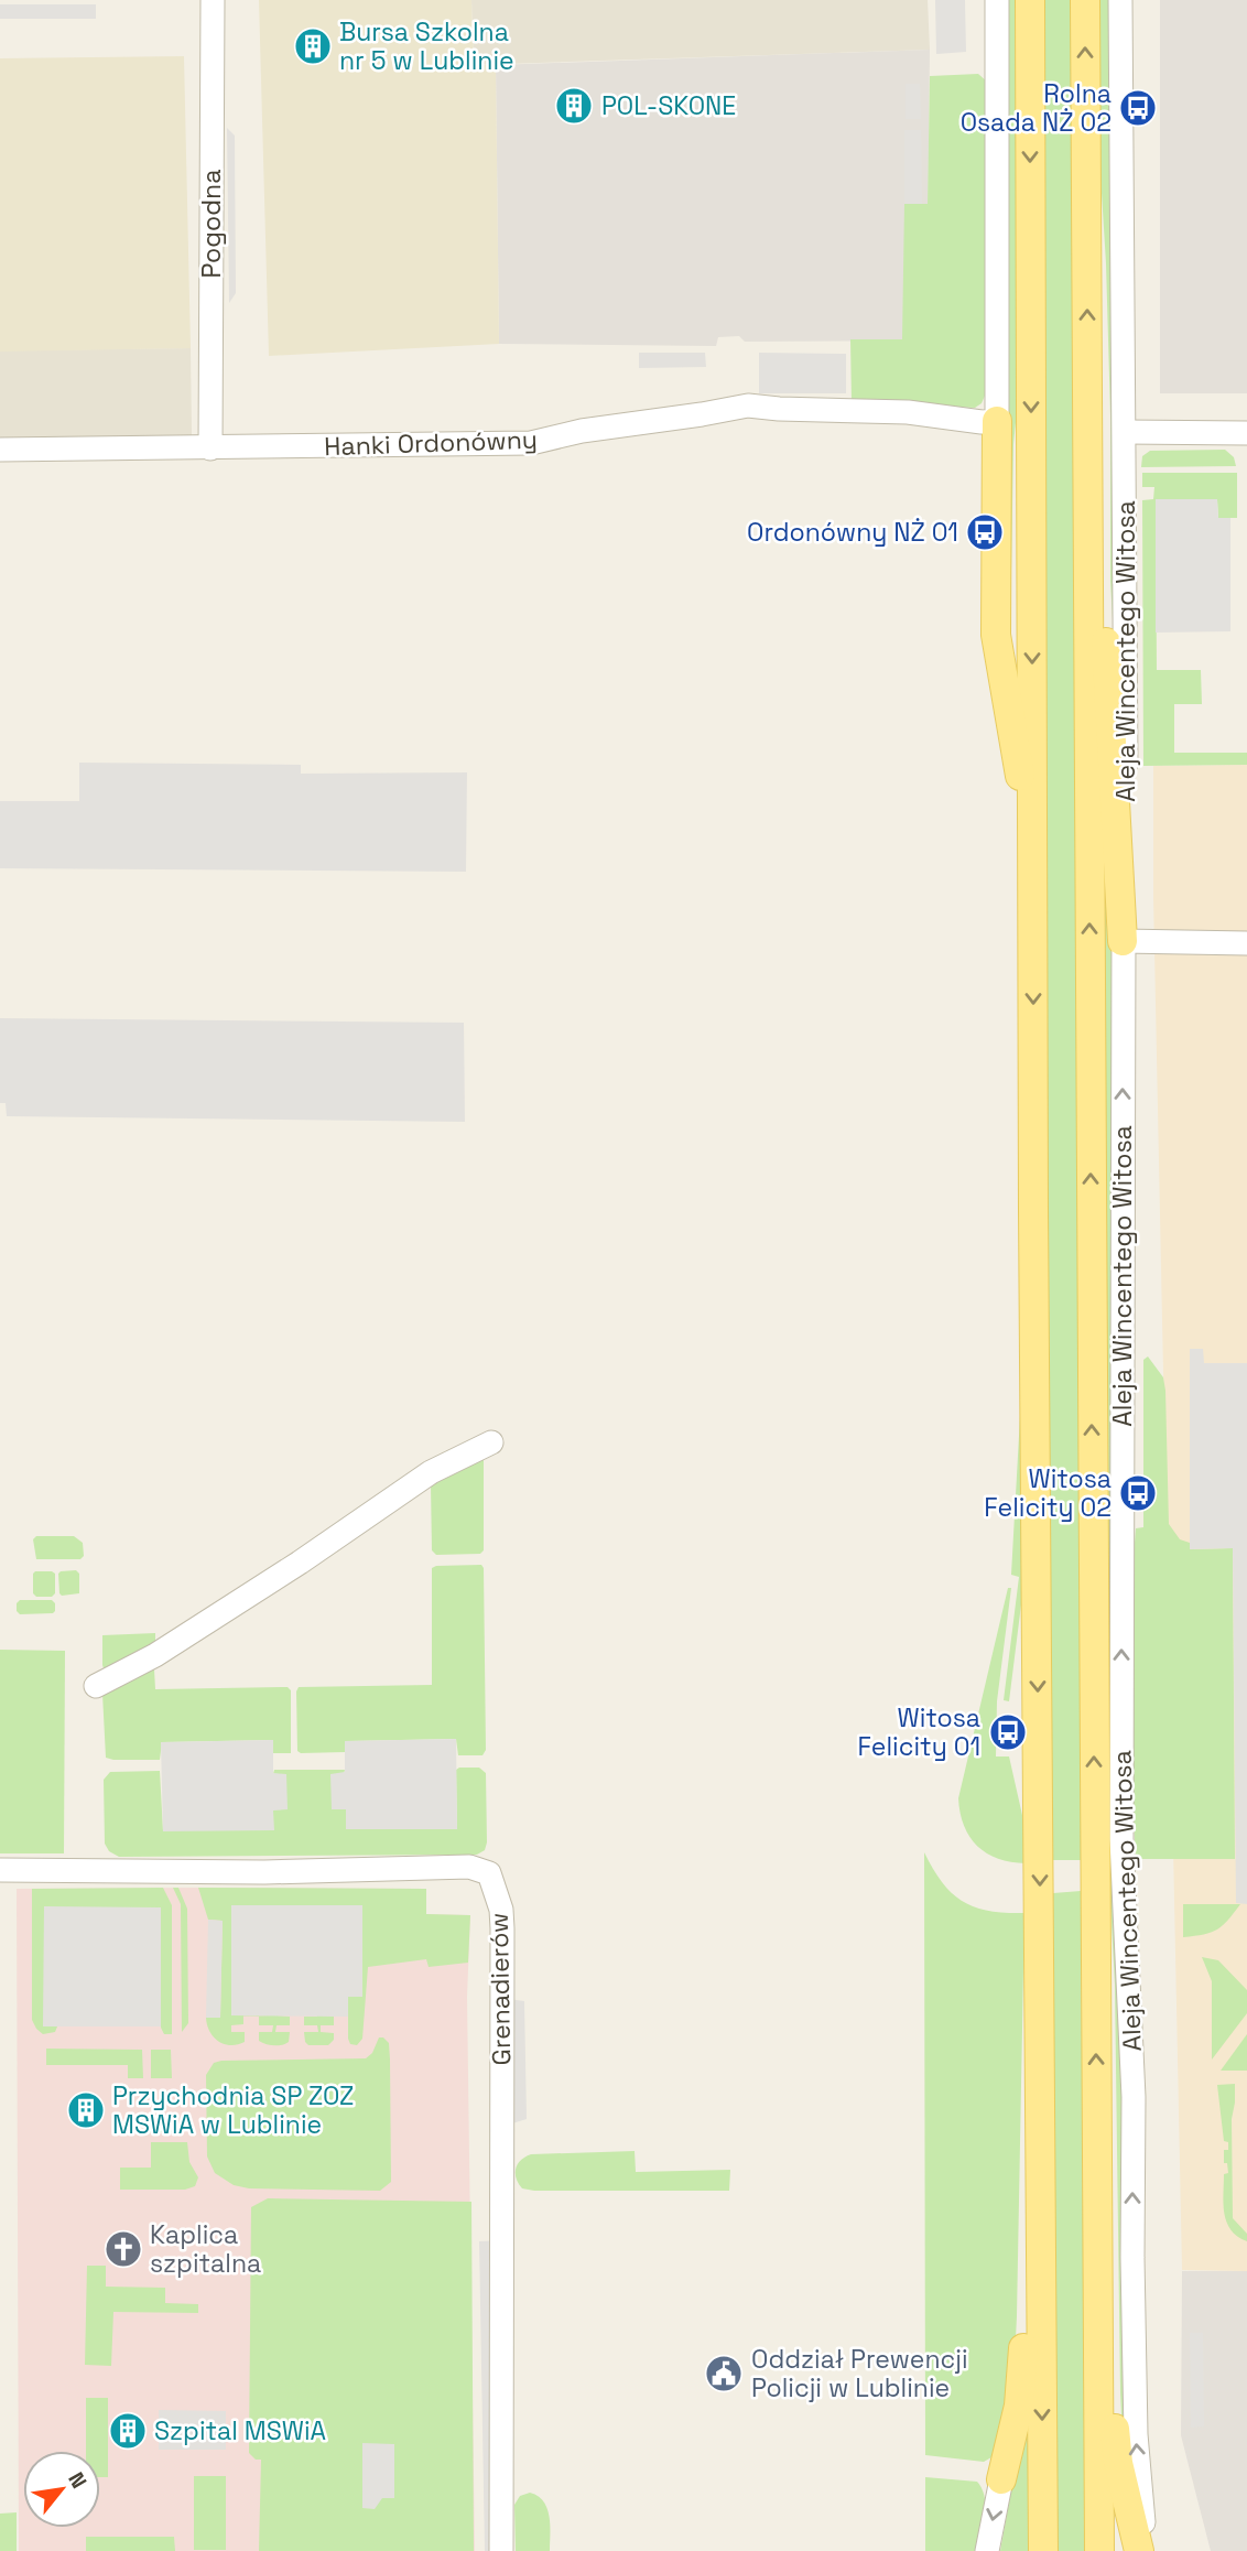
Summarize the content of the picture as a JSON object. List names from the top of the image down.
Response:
{
  "streets": {
    "main road": ["Aleja Wincentego Witosa"],
    "street": ["Pogodna", "Hanki Ordonówny", "Grenadierów"]
  },
  "crossings": [
    ["Pogodna", "Hanki Ordonówny"]
  ],
  "places": {
    "building": [
      "Bursa Szkolna nr 5 w Lublinie",
      "POL-SKONE",
      "Przychodnia SP ZOZ MSWiA w Lublinie",
      "Szpital MSWiA"
    ],
    "bus stop": [
      "Rolna Osada NŻ 02",
      "Ordonówny NŻ 01",
      "Witosa Felicity 02",
      "Witosa Felicity 01"
    ],
    "church": ["Kaplica szpitalna"],
    "public building": ["Oddział Prewencji Policji w Lublinie"]
  },
  "north": "top right"
}
